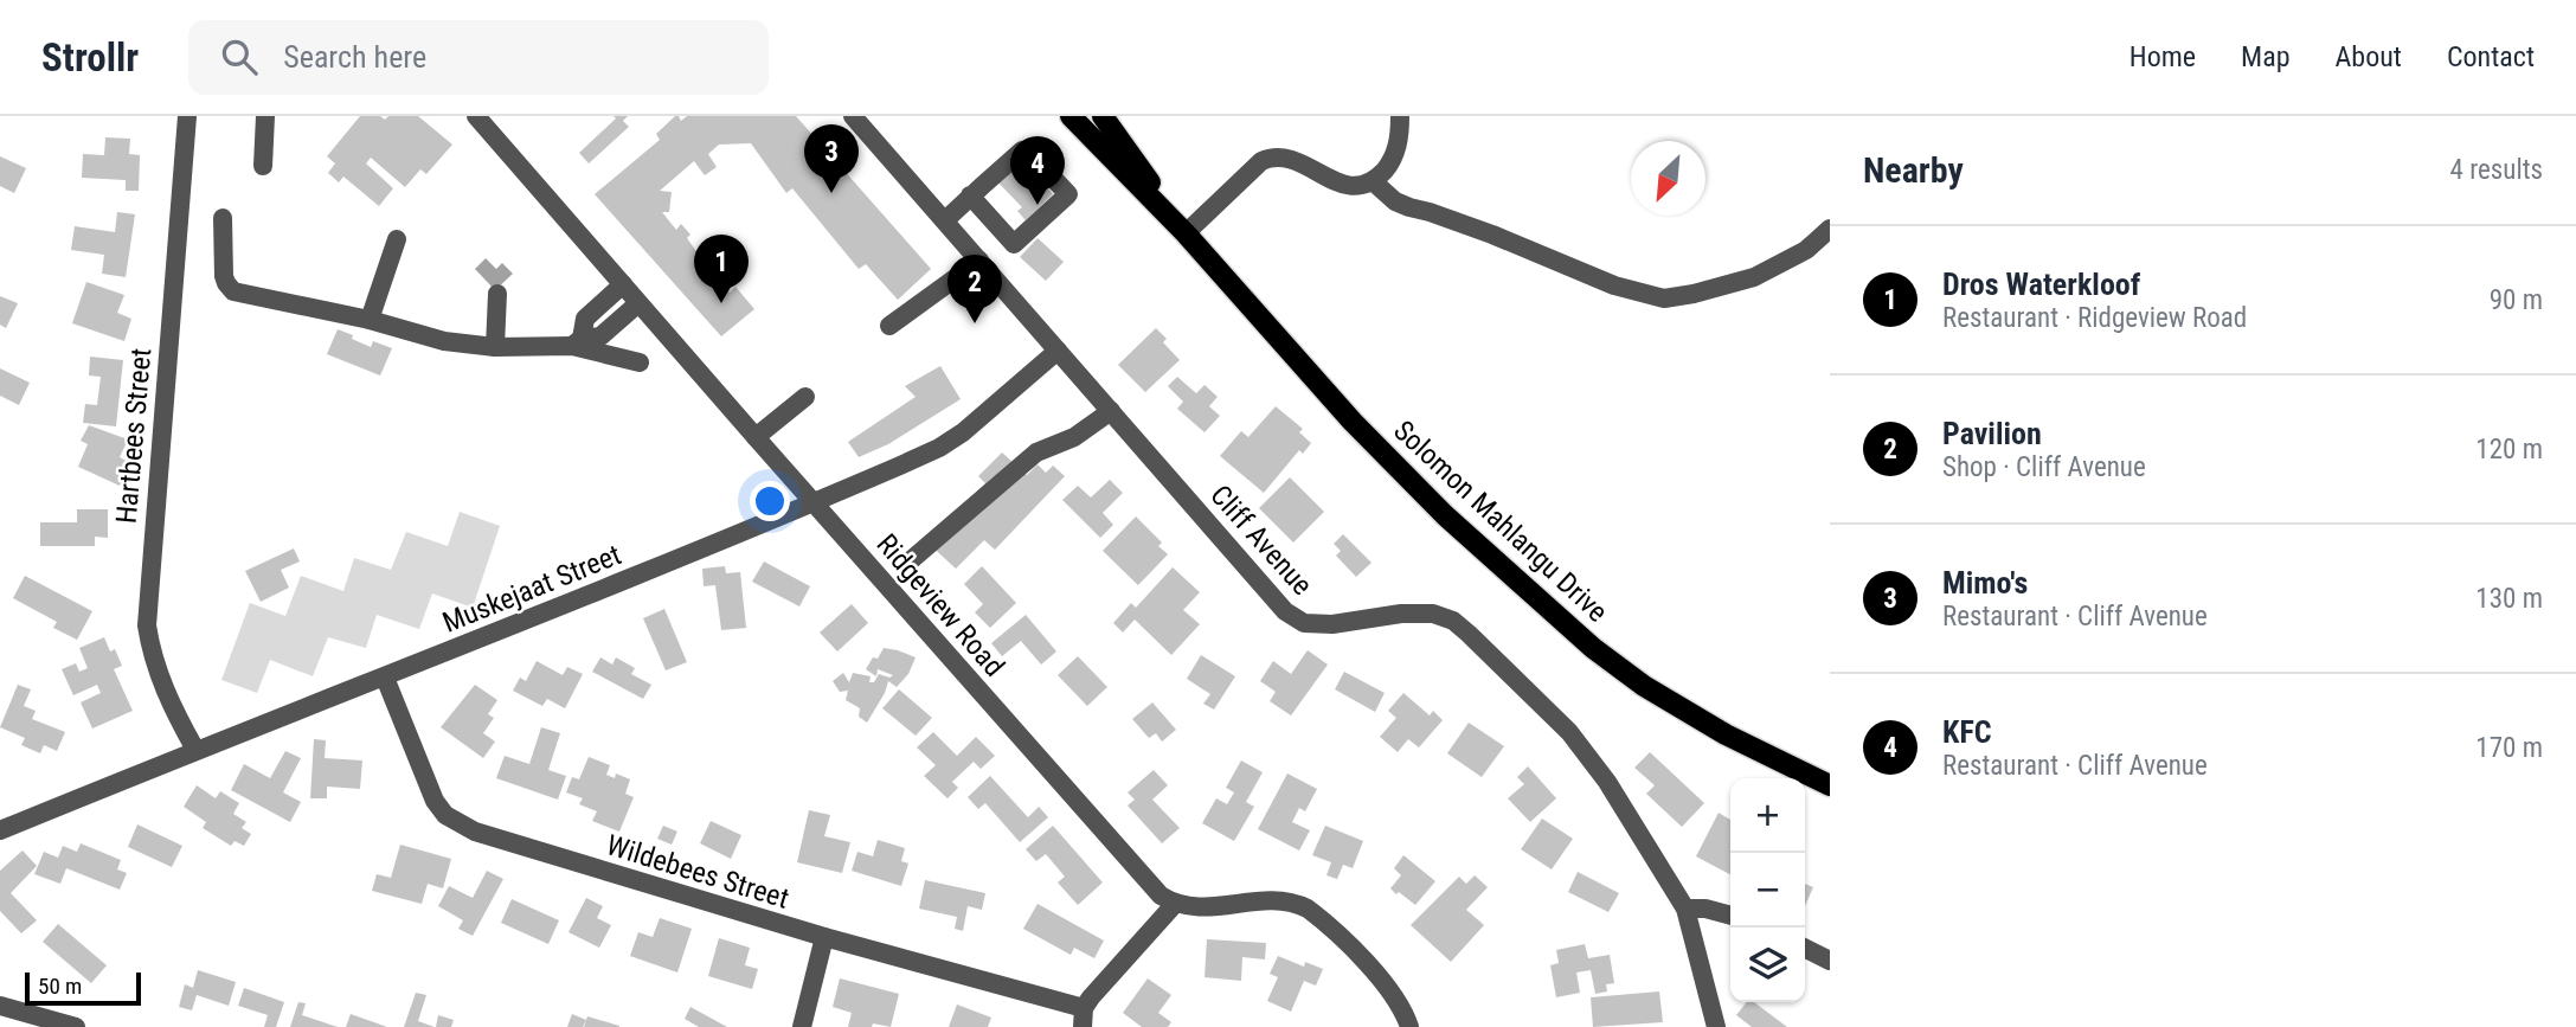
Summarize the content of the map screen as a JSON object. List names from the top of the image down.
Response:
{
  "streets": {
    "main road": ["Solomon Mahlangu Drive"],
    "street": [
      "Hartbees Street",
      "Cliff Avenue",
      "Muskejaat Street",
      "Ridgeview Road",
      "Wildebees Street"
    ]
  },
  "crossings": [
    ["Hartbees Street", "Muskejaat Street"],
    ["Cliff Avenue", "Muskejaat Street"],
    ["Muskejaat Street", "Ridgeview Road"],
    ["Muskejaat Street", "Wildebees Street"]
  ],
  "scale_bar": "50 m",
  "north": "bottom left",
  "page": {
    "header": "Strollr",
    "search": "Search here",
    "nav": [
      "Home",
      "Map",
      "About",
      "Contact"
    ],
    "heading": ["Nearby", "4 results"],
    "pins": [
      "3",
      "4",
      "1",
      "2"
    ],
    "list": [
      {
        "mark": "1",
        "name": "Dros Waterkloof",
        "note": "Restaurant · Ridgeview Road",
        "value": "90 m"
      },
      {
        "mark": "2",
        "name": "Pavilion",
        "note": "Shop · Cliff Avenue",
        "value": "120 m"
      },
      {
        "mark": "3",
        "name": "Mimo's",
        "note": "Restaurant · Cliff Avenue",
        "value": "130 m"
      },
      {
        "mark": "4",
        "name": "KFC",
        "note": "Restaurant · Cliff Avenue",
        "value": "170 m"
      }
    ],
    "map_buttons": ["+", "−"],
    "scale": "50 m"
  }
}
